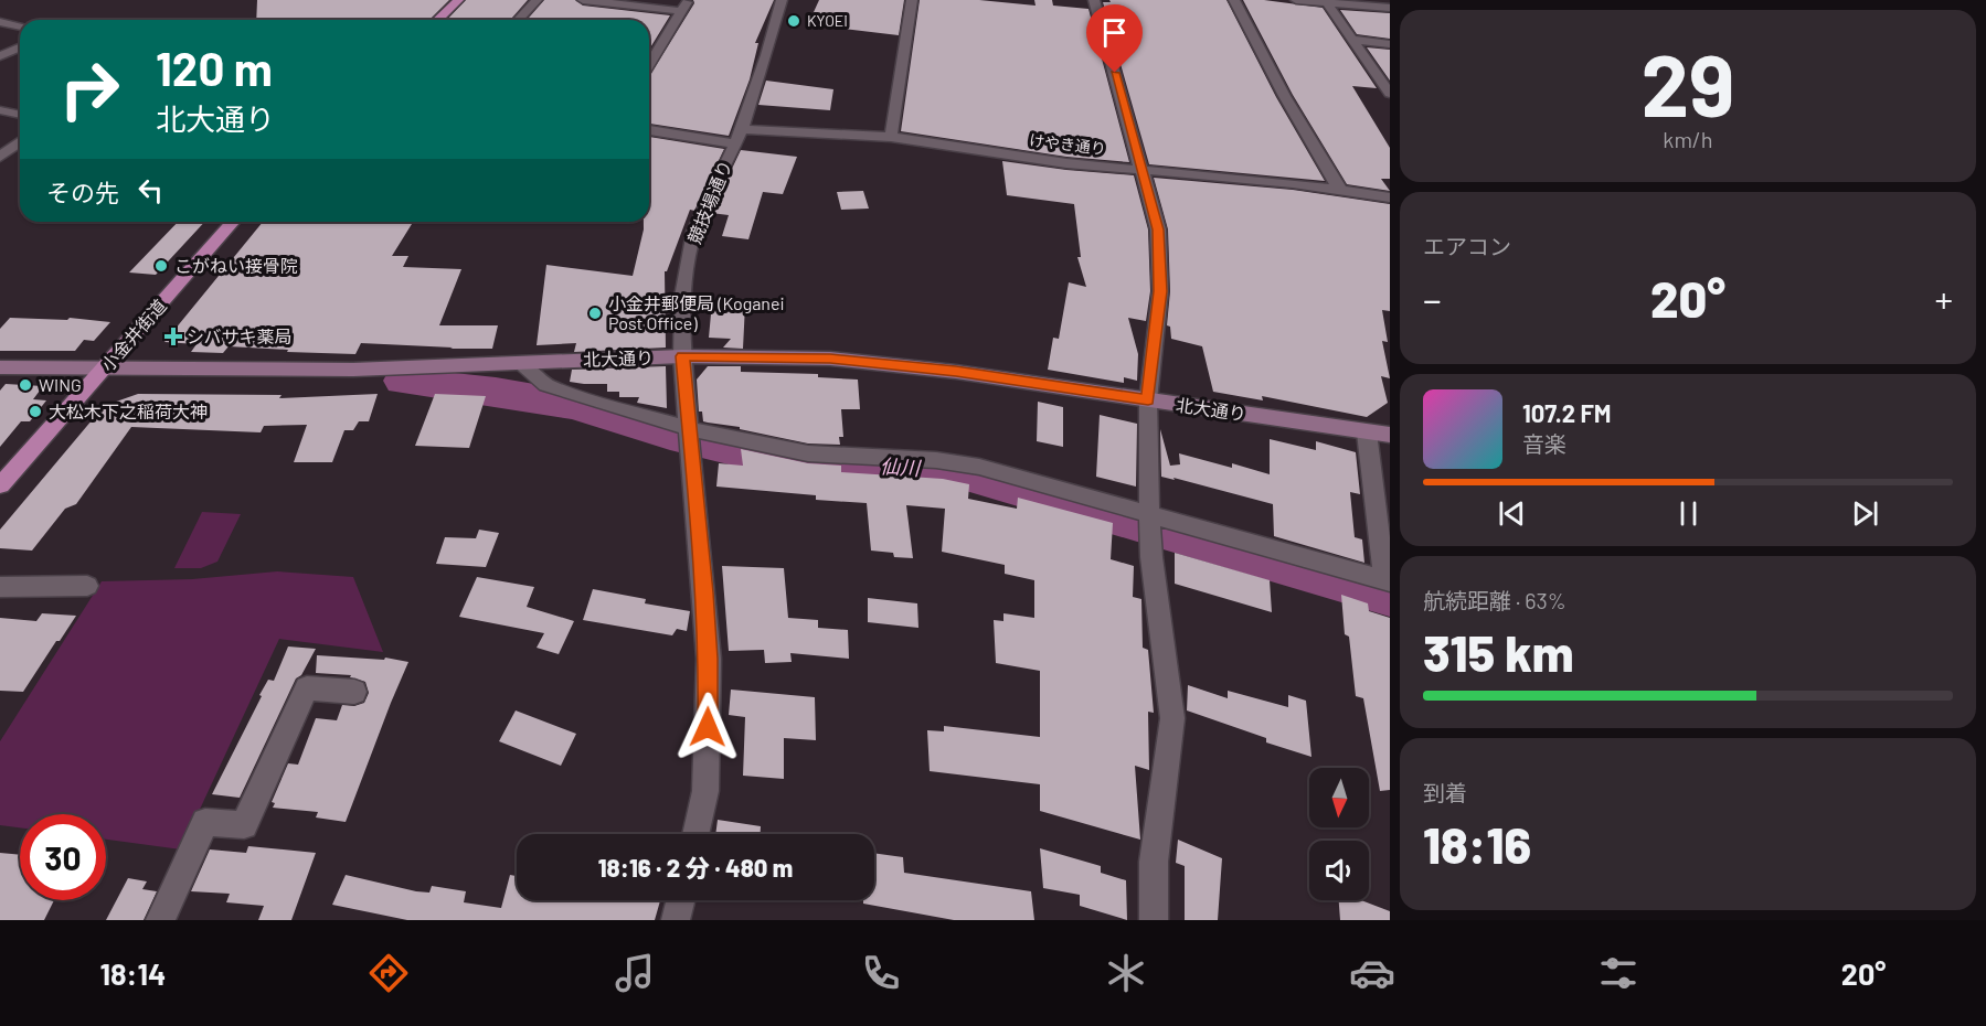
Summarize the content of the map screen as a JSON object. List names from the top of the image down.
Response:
{
  "streets": {
    "main road": ["小金井街道"],
    "street": ["けやき通り", "競技場通り", "北大通り"]
  },
  "crossings": [
    ["けやき通り", "競技場通り"],
    ["競技場通り", "北大通り"],
    ["小金井街道", "北大通り"]
  ],
  "water": ["仙川"],
  "places": {
    "other": [
      "KYOEI",
      "こがねい接骨院",
      "小金井郵便局 (Koganei Post Office)",
      "WING",
      "大松木下之稲荷大神"
    ],
    "health": ["シバサキ薬局"]
  },
  "north": "bottom",
  "page": {
    "tile": [
      ["29", "km/h"],
      "エアコン",
      ["航続距離 · 63%", "315 km"],
      ["到着", "18:16"]
    ],
    "turn": ["120 m", "北大通り"],
    "then": "その先",
    "heat": ["−", "20°", "+"],
    "song": ["107.2 FM", "音楽"],
    "limit": "30",
    "trip": "18:16 · 2 分 · 480 m",
    "tabs": ["18:14", "20°"]
  }
}
